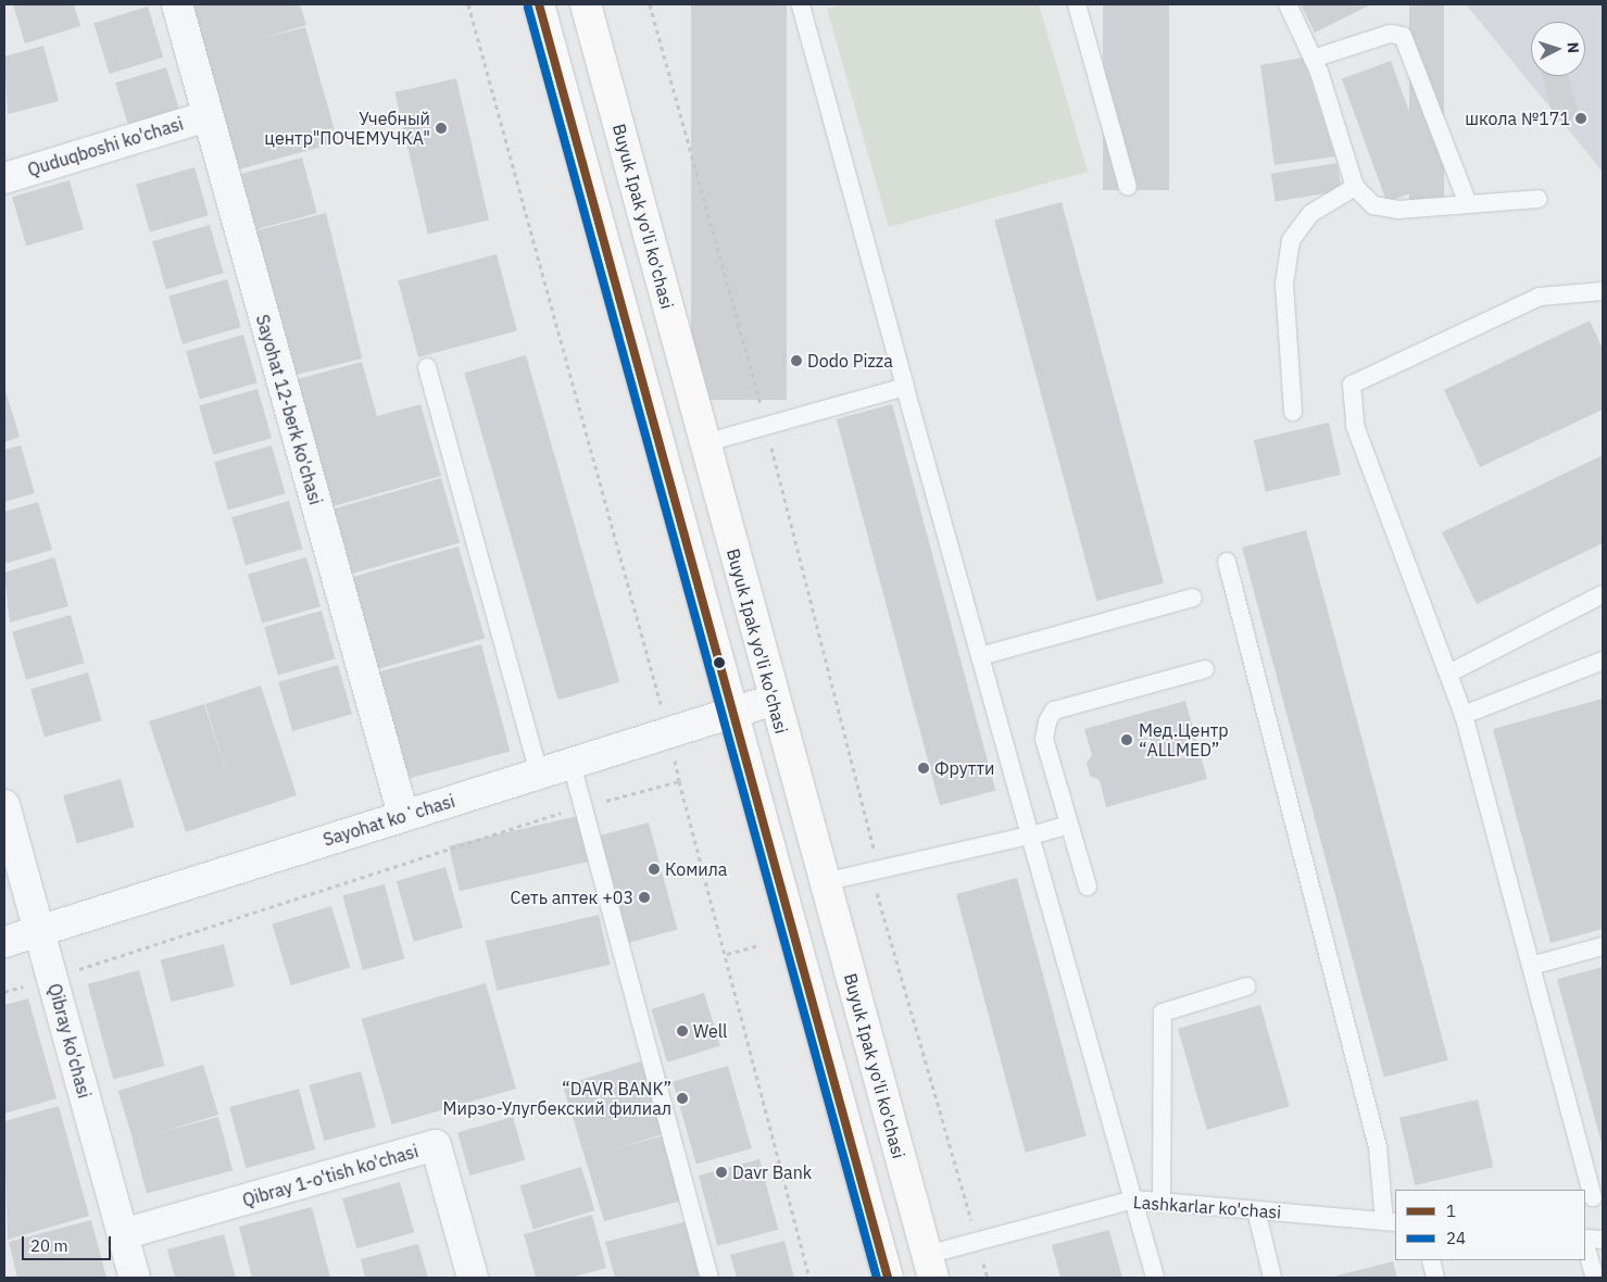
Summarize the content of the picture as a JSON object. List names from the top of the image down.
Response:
{
  "streets": {
    "main road": ["Buyuk Ipak yo'li ko'chasi"],
    "street": [
      "Quduqboshi ko'chasi",
      "Sayohat 12-berk ko'chasi",
      "Sayohat koʻchasi",
      "Qibray ko'chasi",
      "Qibray 1-o'tish ko'chasi"
    ],
    "lane": ["Lashkarlar ko'chasi"]
  },
  "crossings": [
    ["Quduqboshi ko'chasi", "Sayohat 12-berk ko'chasi"],
    ["Buyuk Ipak yo'li ko'chasi", "Sayohat koʻchasi"],
    ["Buyuk Ipak yo'li ko'chasi", "Lashkarlar ko'chasi"],
    ["Sayohat 12-berk ko'chasi", "Sayohat koʻchasi"],
    ["Sayohat koʻchasi", "Qibray ko'chasi"],
    ["Qibray ko'chasi", "Qibray 1-o'tish ko'chasi"]
  ],
  "places": [
    "школа №171",
    "Учебный центр\"ПОЧЕМУЧКА\"",
    "Dodo Pizza",
    "Мед.Центр “ALLMED”",
    "Фрутти",
    "Комила",
    "Сеть аптек +03",
    "Well",
    "“DAVR BANK” Мирзо-Улугбекский филиал",
    "Davr Bank"
  ],
  "lines": ["transit line 1", "transit line 24"],
  "legend": ["1", "24"],
  "scale_bar": "20 m",
  "north": "right"
}
